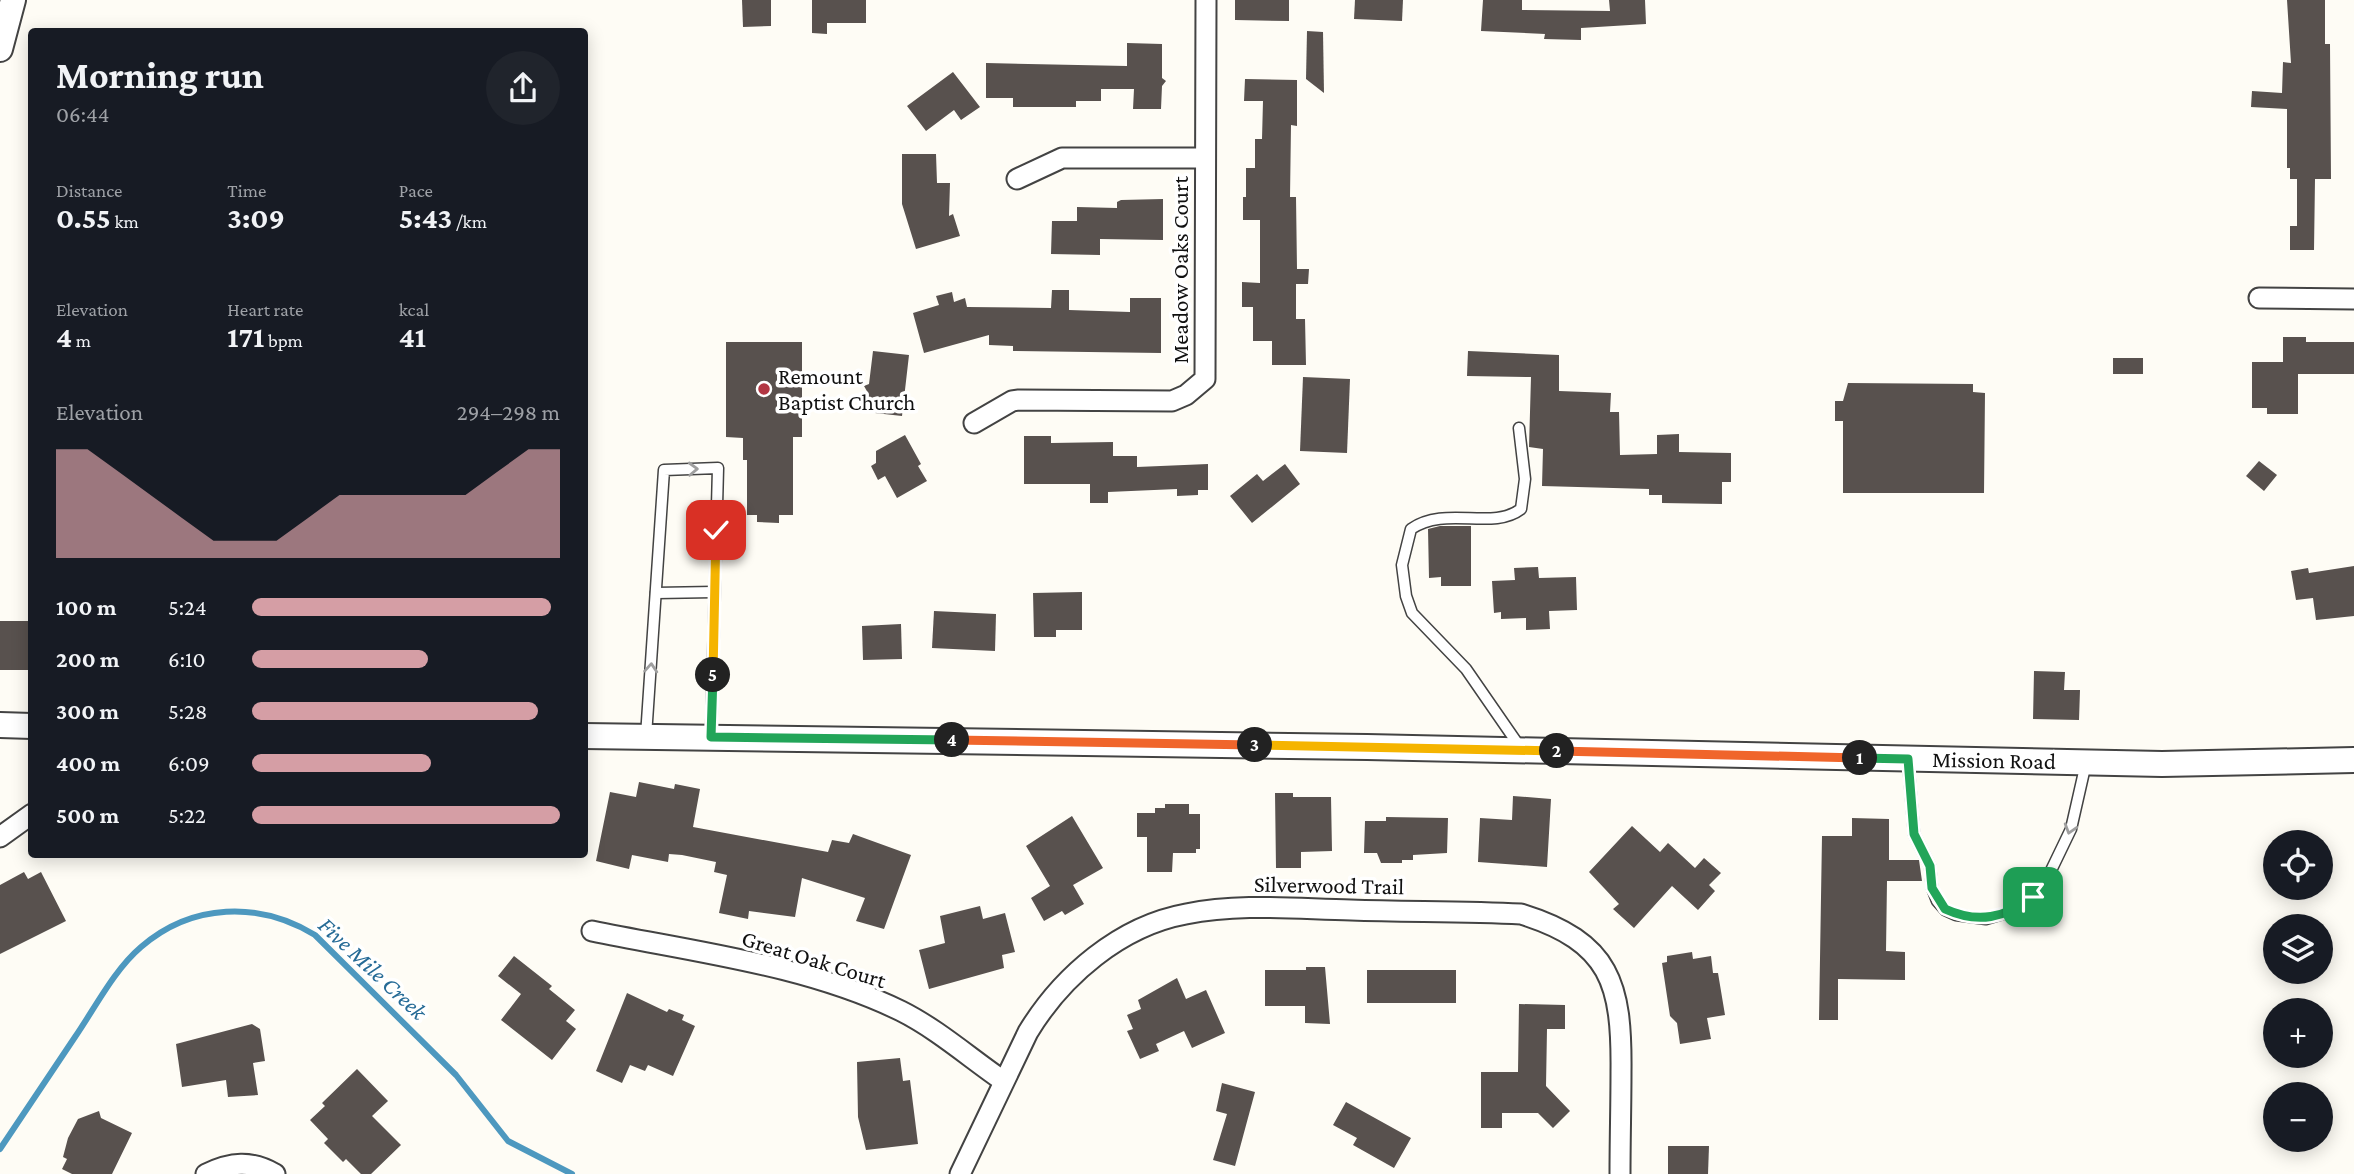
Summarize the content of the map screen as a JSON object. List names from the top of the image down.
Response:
{
  "streets": {
    "street": [
      "Meadow Oaks Court",
      "Mission Road",
      "Silverwood Trail",
      "Great Oak Court"
    ]
  },
  "crossings": [
    ["Silverwood Trail", "Great Oak Court"]
  ],
  "water": ["Five Mile Creek"],
  "places": ["Remount Baptist Church"],
  "page": {
    "heading": ["Morning run", "06:44"],
    "stats": [
      ["Distance", "0.55 km"],
      ["Time", "3:09"],
      ["Pace", "5:43 /km"],
      ["Elevation", "4 m"],
      ["Heart rate", "171 bpm"],
      ["kcal", "41"]
    ],
    "chart": ["Elevation", "294–298 m"],
    "list": [
      {
        "name": "100 m",
        "note": "5:24"
      },
      {
        "name": "200 m",
        "note": "6:10"
      },
      {
        "name": "300 m",
        "note": "5:28"
      },
      {
        "name": "400 m",
        "note": "6:09"
      },
      {
        "name": "500 m",
        "note": "5:22"
      }
    ],
    "pins": [
      "5",
      "4",
      "3",
      "2",
      "1"
    ],
    "map_buttons": ["+", "−"]
  }
}
